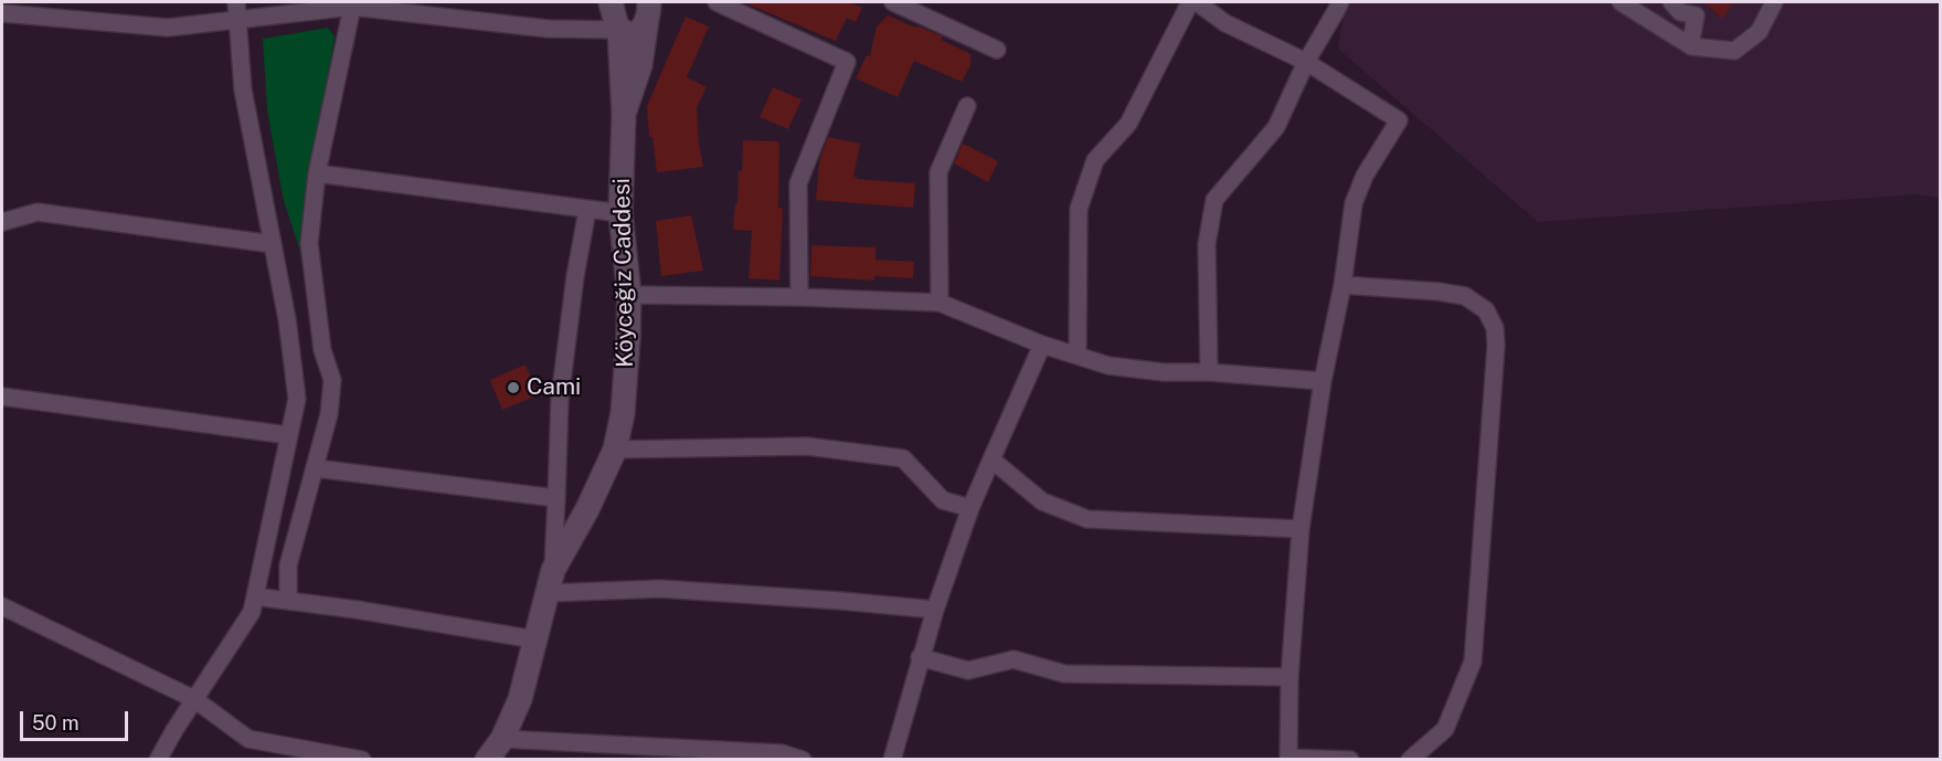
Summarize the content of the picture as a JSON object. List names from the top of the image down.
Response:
{
  "streets": {
    "street": ["Köyceğiz Caddesi"]
  },
  "places": ["Cami"],
  "scale_bar": "50 m"
}
